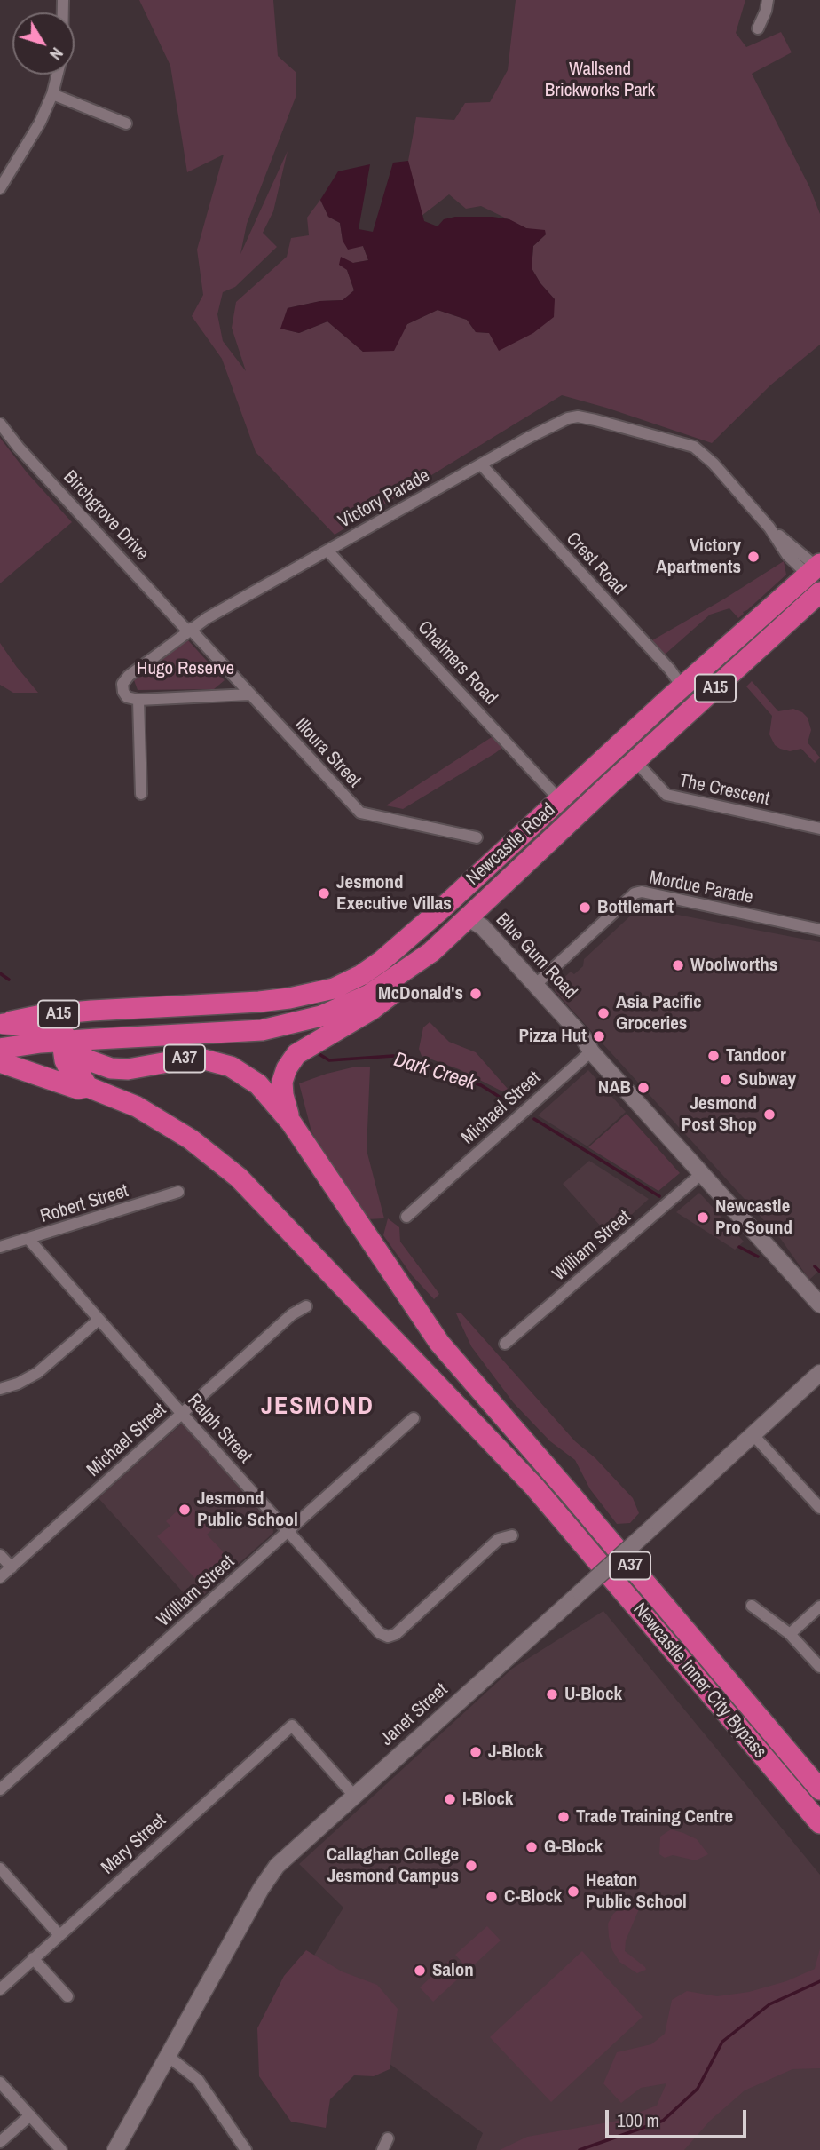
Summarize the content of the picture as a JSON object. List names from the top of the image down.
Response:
{
  "streets": {
    "highway": [
      "A15",
      "Newcastle Road",
      "A37",
      "Newcastle Inner City Bypass"
    ],
    "street": [
      "Victory Parade",
      "Birchgrove Drive",
      "Crest Road",
      "Chalmers Road",
      "Illoura Street",
      "The Crescent",
      "Mordue Parade",
      "Blue Gum Road",
      "Michael Street",
      "Robert Street",
      "William Street",
      "Ralph Street",
      "Janet Street",
      "Mary Street"
    ]
  },
  "crossings": [
    ["Victory Parade", "Birchgrove Drive"],
    ["Victory Parade", "Crest Road"],
    ["Victory Parade", "Chalmers Road"],
    ["Victory Parade", "Illoura Street"],
    ["Victory Parade", "Newcastle Road"],
    ["Birchgrove Drive", "Illoura Street"],
    ["Crest Road", "Newcastle Road"],
    ["Chalmers Road", "Newcastle Road"],
    ["The Crescent", "Newcastle Road"],
    ["Newcastle Road", "Blue Gum Road"],
    ["Newcastle Road", "A37"],
    ["Mordue Parade", "Blue Gum Road"],
    ["Blue Gum Road", "Michael Street"],
    ["Blue Gum Road", "William Street"],
    ["A37", "Newcastle Inner City Bypass"],
    ["Michael Street", "Ralph Street"],
    ["Robert Street", "Ralph Street"],
    ["William Street", "Ralph Street"],
    ["Janet Street", "Mary Street"]
  ],
  "districts": ["JESMOND"],
  "water": ["Dark Creek"],
  "parks": ["Wallsend Brickworks Park", "Hugo Reserve"],
  "places": [
    "Victory Apartments",
    "Jesmond Executive Villas",
    "Bottlemart",
    "Woolworths",
    "McDonald's",
    "Asia Pacific Groceries",
    "Pizza Hut",
    "Tandoor",
    "Subway",
    "NAB",
    "Jesmond Post Shop",
    "Newcastle Pro Sound",
    "Jesmond Public School",
    "U-Block",
    "J-Block",
    "I-Block",
    "Trade Training Centre",
    "G-Block",
    "Callaghan College Jesmond Campus",
    "Heaton Public School",
    "C-Block",
    "Salon"
  ],
  "scale_bar": "100 m",
  "north": "bottom right"
}
